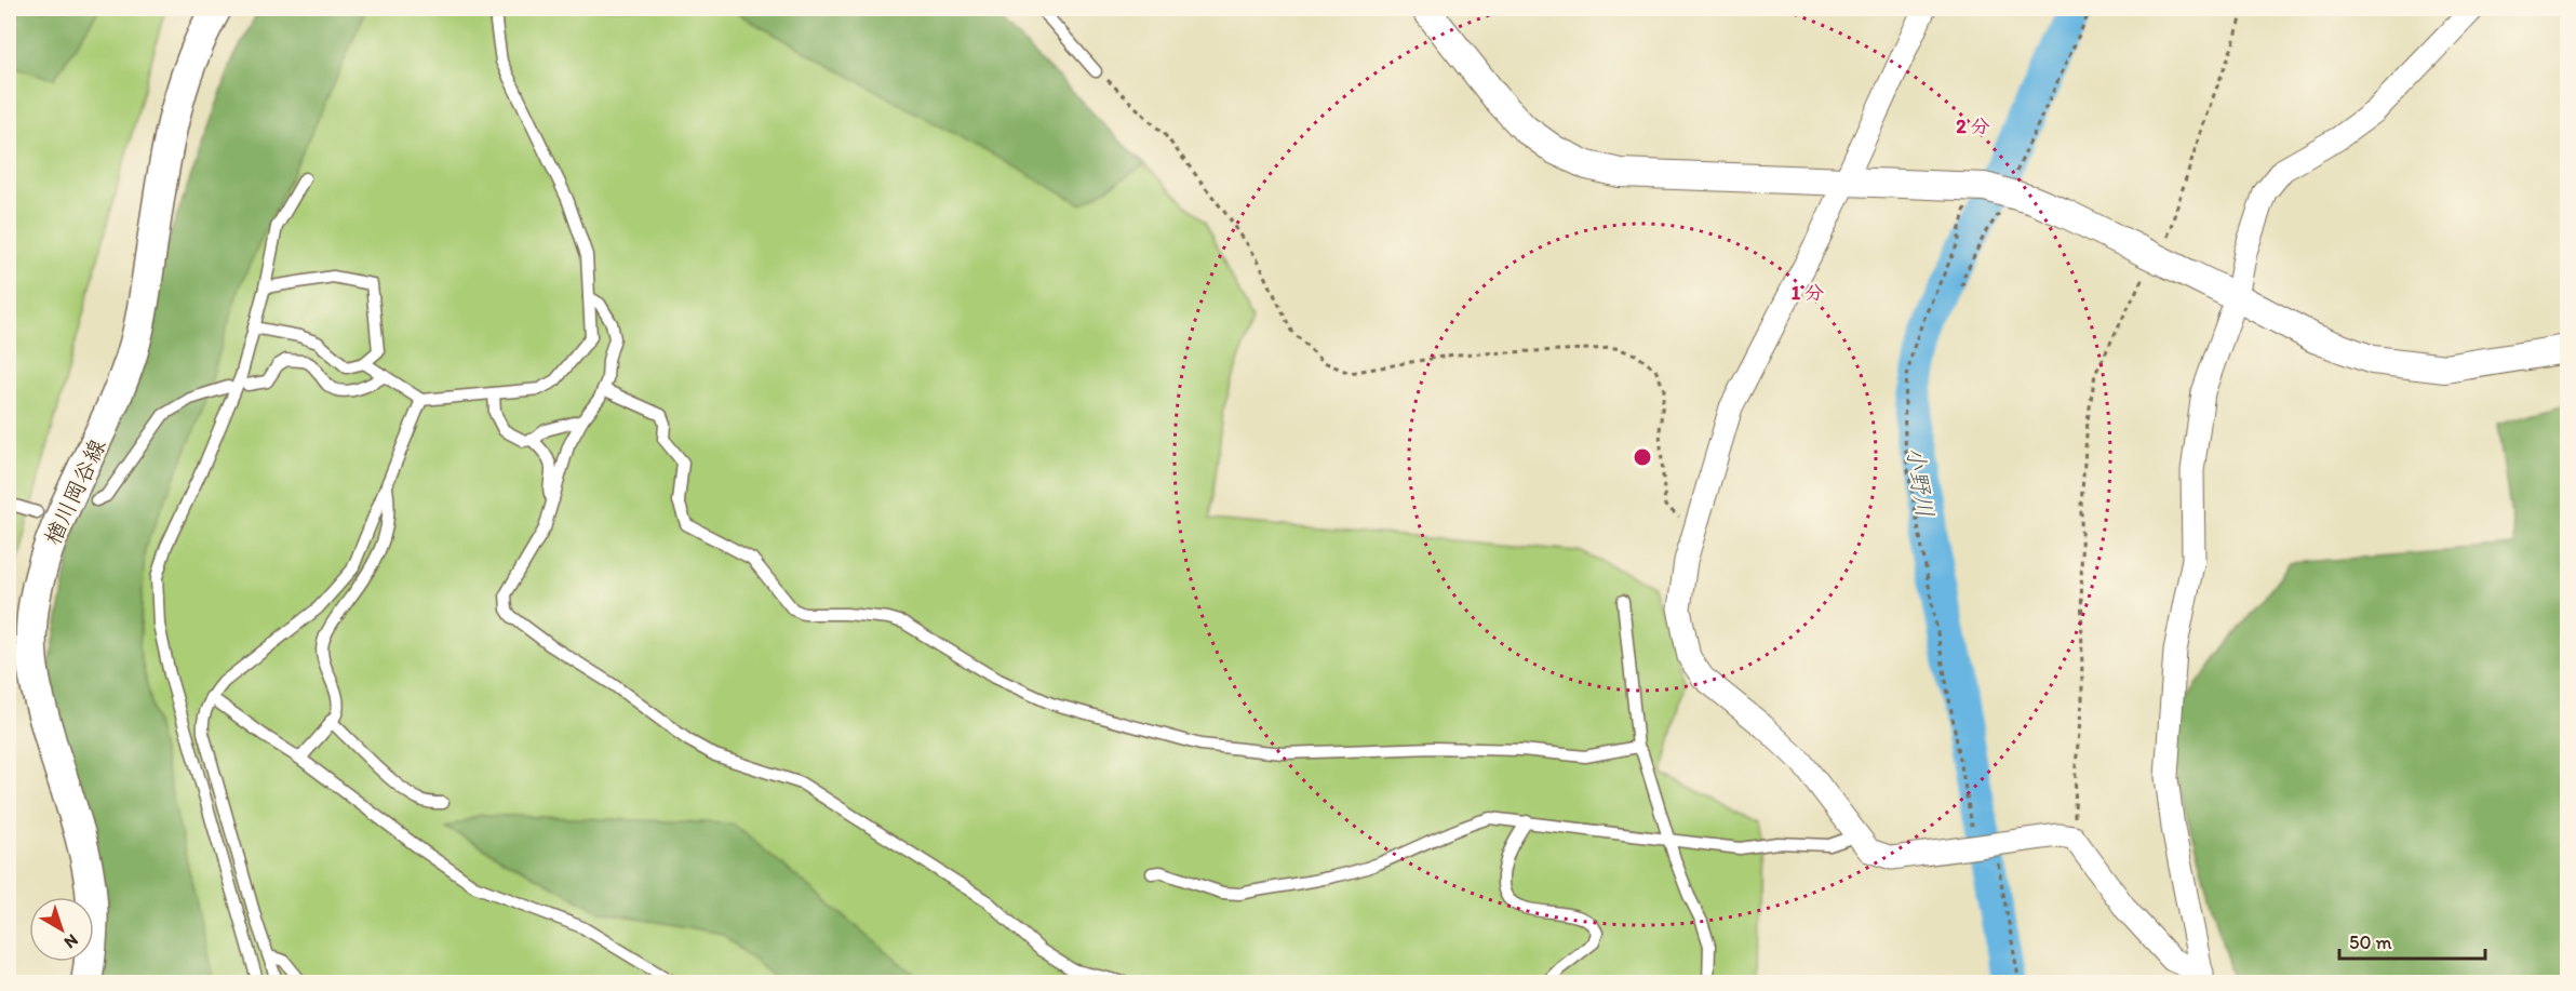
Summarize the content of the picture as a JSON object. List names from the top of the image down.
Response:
{
  "streets": {
    "main road": ["楢川岡谷線"]
  },
  "water": ["小野川"],
  "scale_bar": "50 m",
  "north": "bottom right",
  "rings": ["2 分", "1 分"]
}
